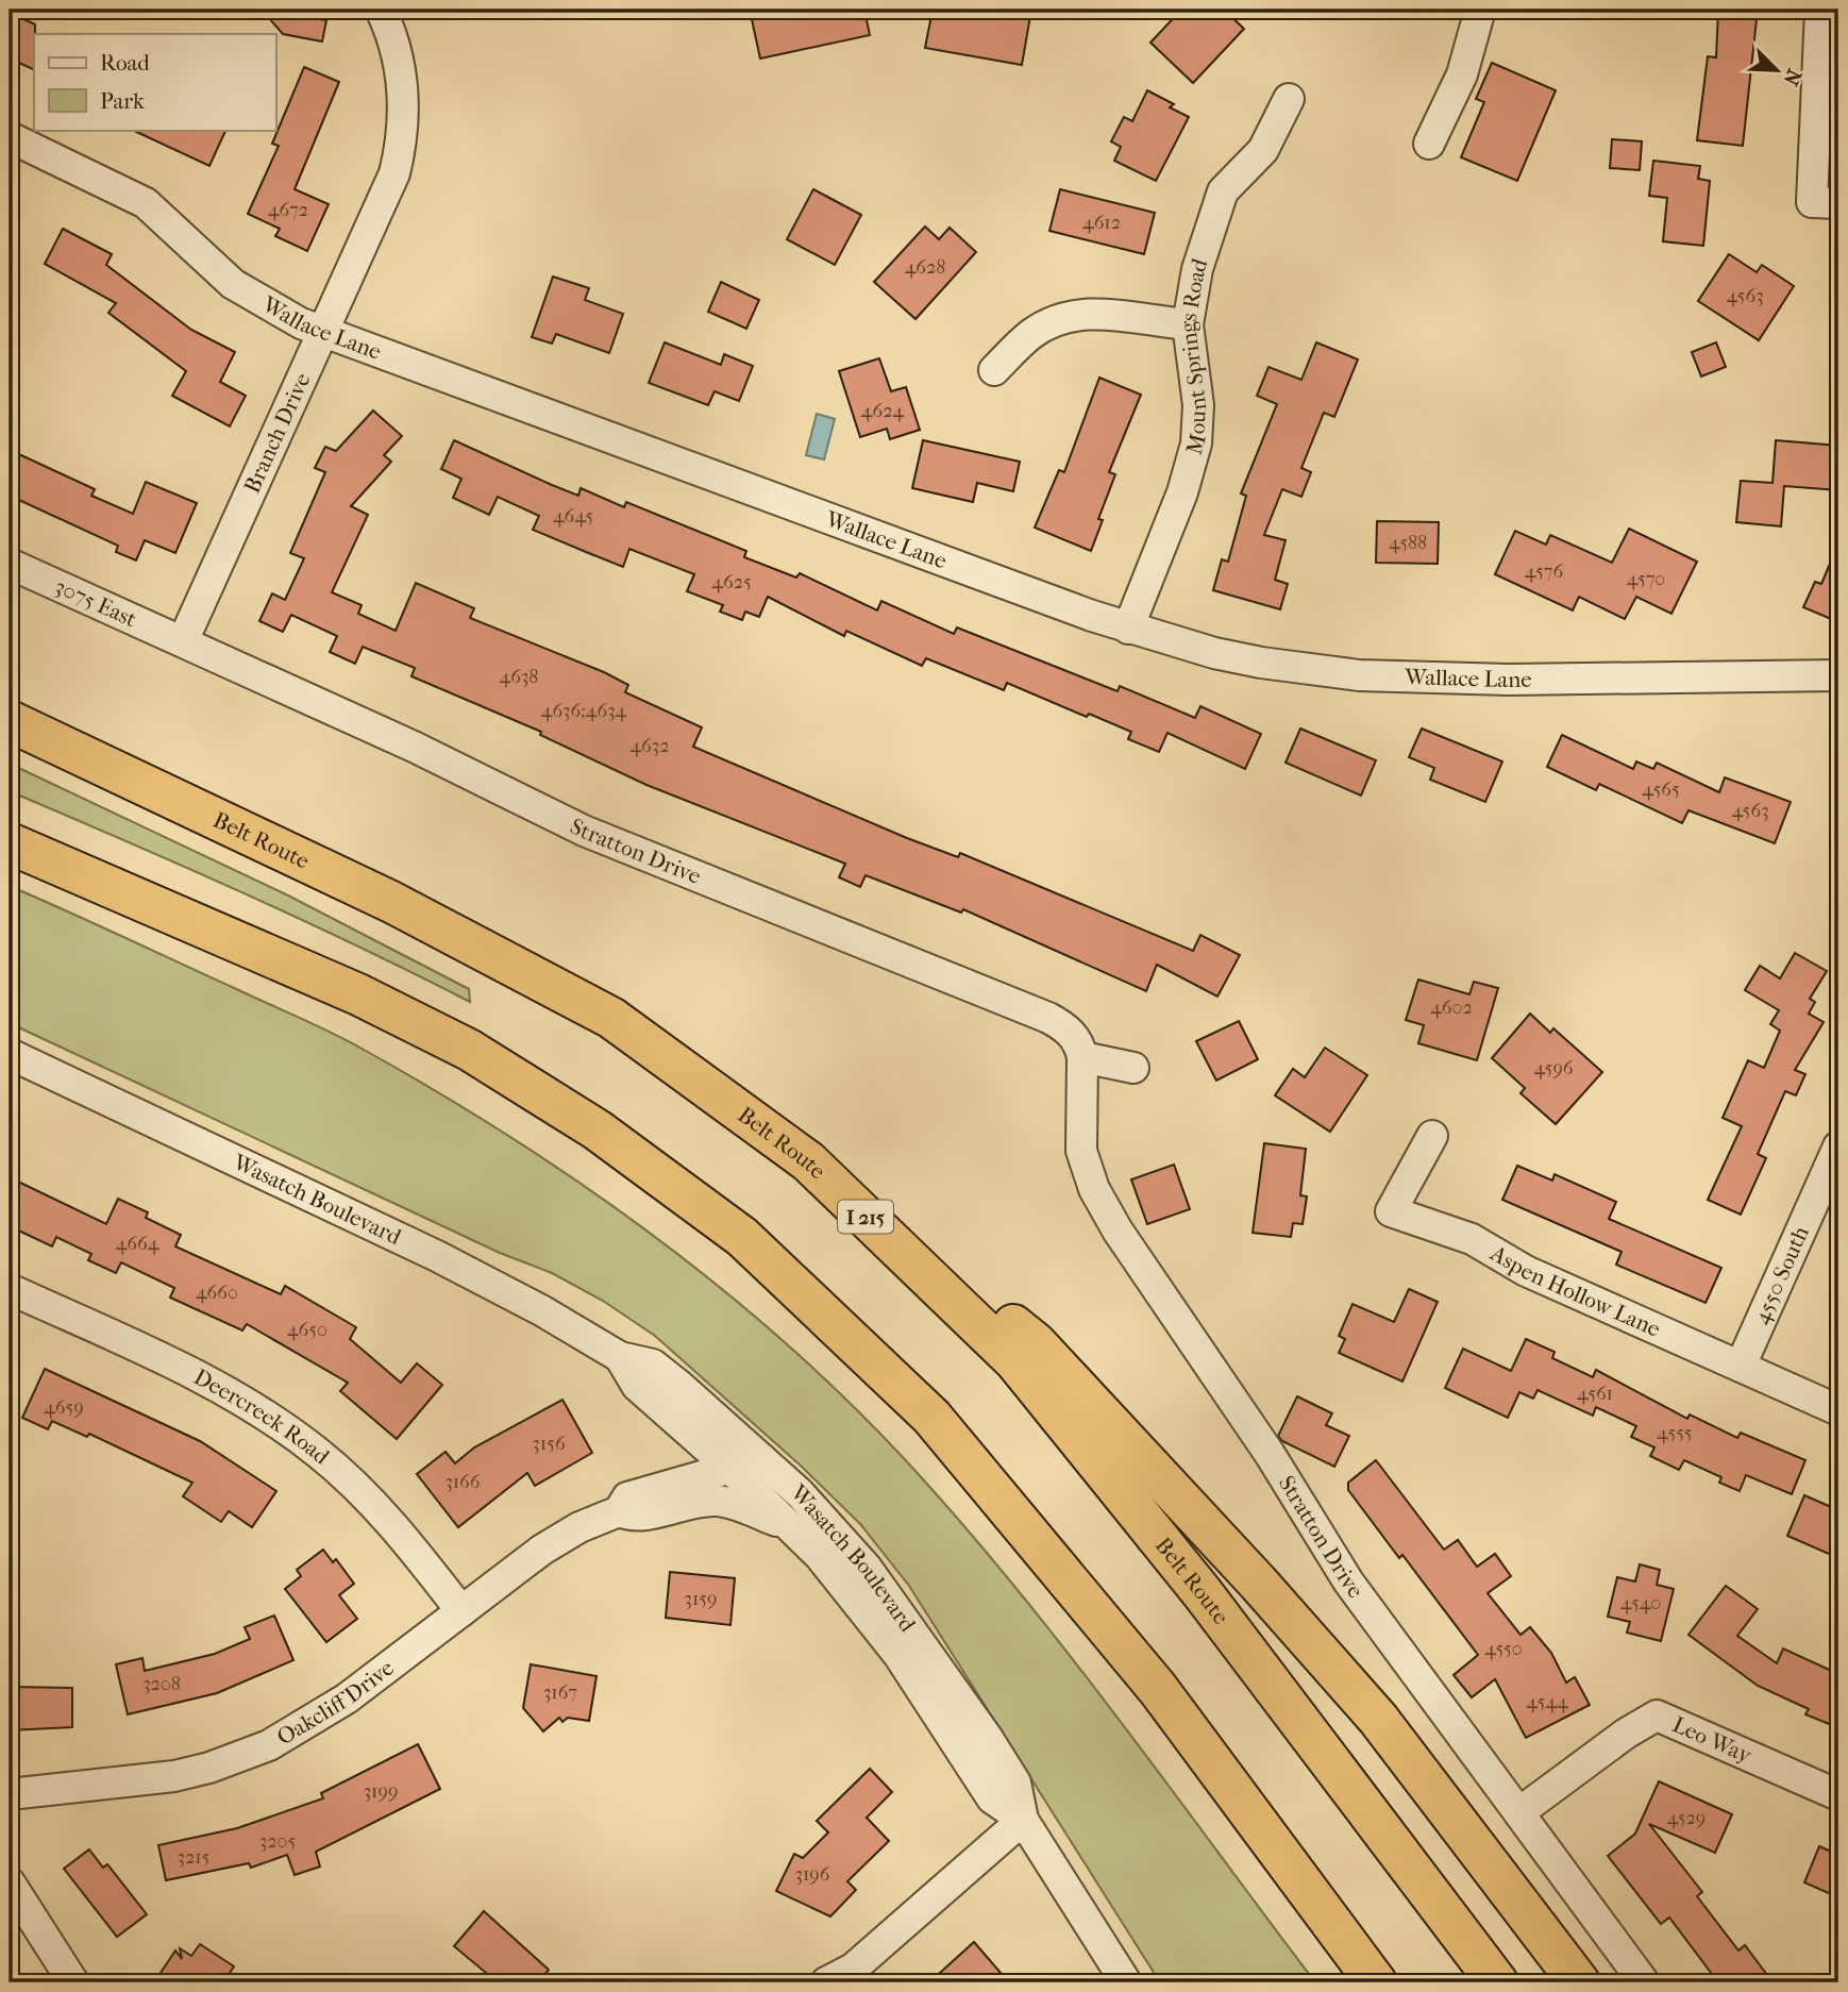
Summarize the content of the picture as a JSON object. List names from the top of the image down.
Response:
{
  "streets": {
    "highway": ["Belt Route", "I 215"],
    "street": [
      "Wallace Lane",
      "Mount Springs Road",
      "Branch Drive",
      "3075 East",
      "Stratton Drive",
      "Wasatch Boulevard",
      "4550 South",
      "Aspen Hollow Lane",
      "Deercreek Road",
      "Oakcliff Drive",
      "Leo Way"
    ]
  },
  "crossings": [
    ["Wallace Lane", "Mount Springs Road"],
    ["Wallace Lane", "Branch Drive"],
    ["Branch Drive", "3075 East"],
    ["Branch Drive", "Stratton Drive"],
    ["3075 East", "Stratton Drive"],
    ["Stratton Drive", "Leo Way"],
    ["Wasatch Boulevard", "Oakcliff Drive"],
    ["4550 South", "Aspen Hollow Lane"],
    ["Deercreek Road", "Oakcliff Drive"]
  ],
  "house_numbers": [
    "4672",
    "4612",
    "4628",
    "4563",
    "4624",
    "4645",
    "4588",
    "4576",
    "4570",
    "4625",
    "4638",
    "4636;4634",
    "4632",
    "4565",
    "4563",
    "4602",
    "4596",
    "4664",
    "4660",
    "4650",
    "4561",
    "4659",
    "4555",
    "3156",
    "3166",
    "3159",
    "4540",
    "4550",
    "3208",
    "3167",
    "4544",
    "3199",
    "4529",
    "3205",
    "3215",
    "3196"
  ],
  "legend": ["Road", "Park"],
  "north": "bottom right"
}
